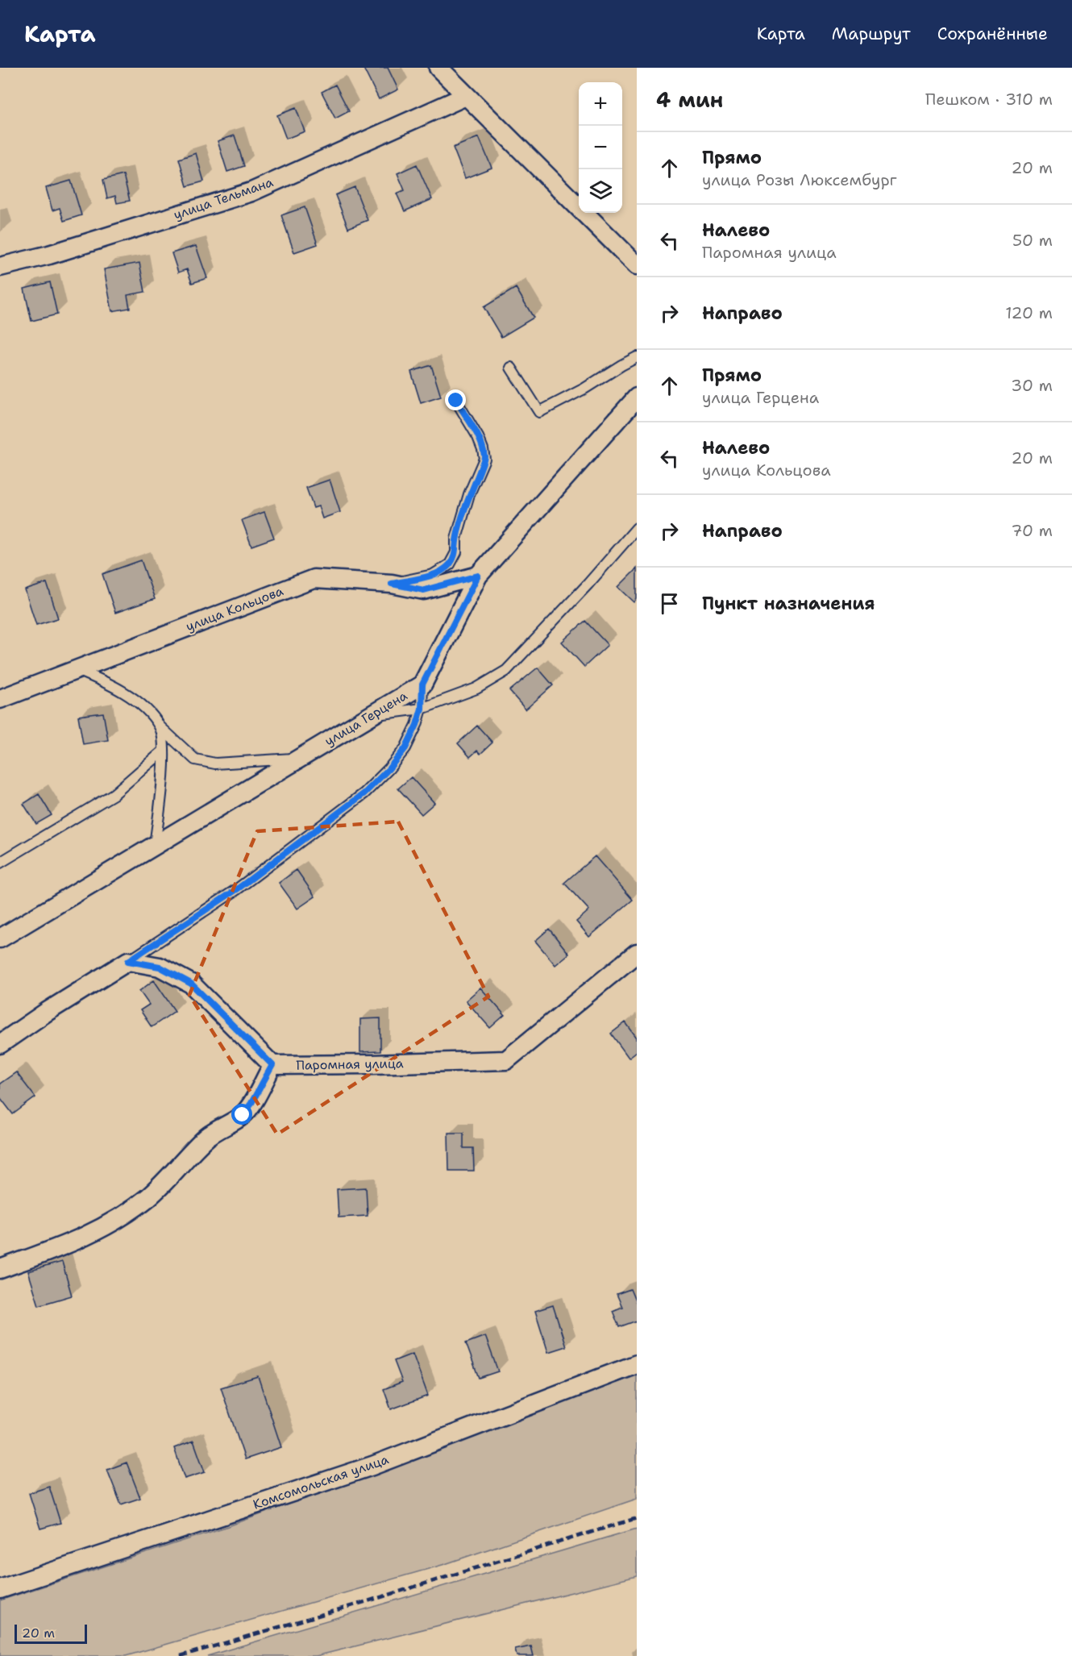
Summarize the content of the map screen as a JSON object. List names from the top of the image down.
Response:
{
  "streets": {
    "street": [
      "улица Тельмана",
      "улица Кольцова",
      "улица Герцена",
      "Паромная улица",
      "Комсомольская улица"
    ]
  },
  "crossings": [
    ["улица Кольцова", "улица Герцена"]
  ],
  "scale_bar": "20 m",
  "page": {
    "header": "Карта",
    "nav": ["Карта", "Маршрут", "Сохранённые"],
    "heading": ["4 мин", "Пешком · 310 m"],
    "map_buttons": ["+", "−"],
    "list": [
      ["Прямо", "улица Розы Люксембург", "20 m"],
      ["Налево", "Паромная улица", "50 m"],
      ["Направо", "120 m"],
      ["Прямо", "улица Герцена", "30 m"],
      ["Налево", "улица Кольцова", "20 m"],
      ["Направо", "70 m"],
      "Пункт назначения"
    ],
    "scale": "20 m"
  }
}
